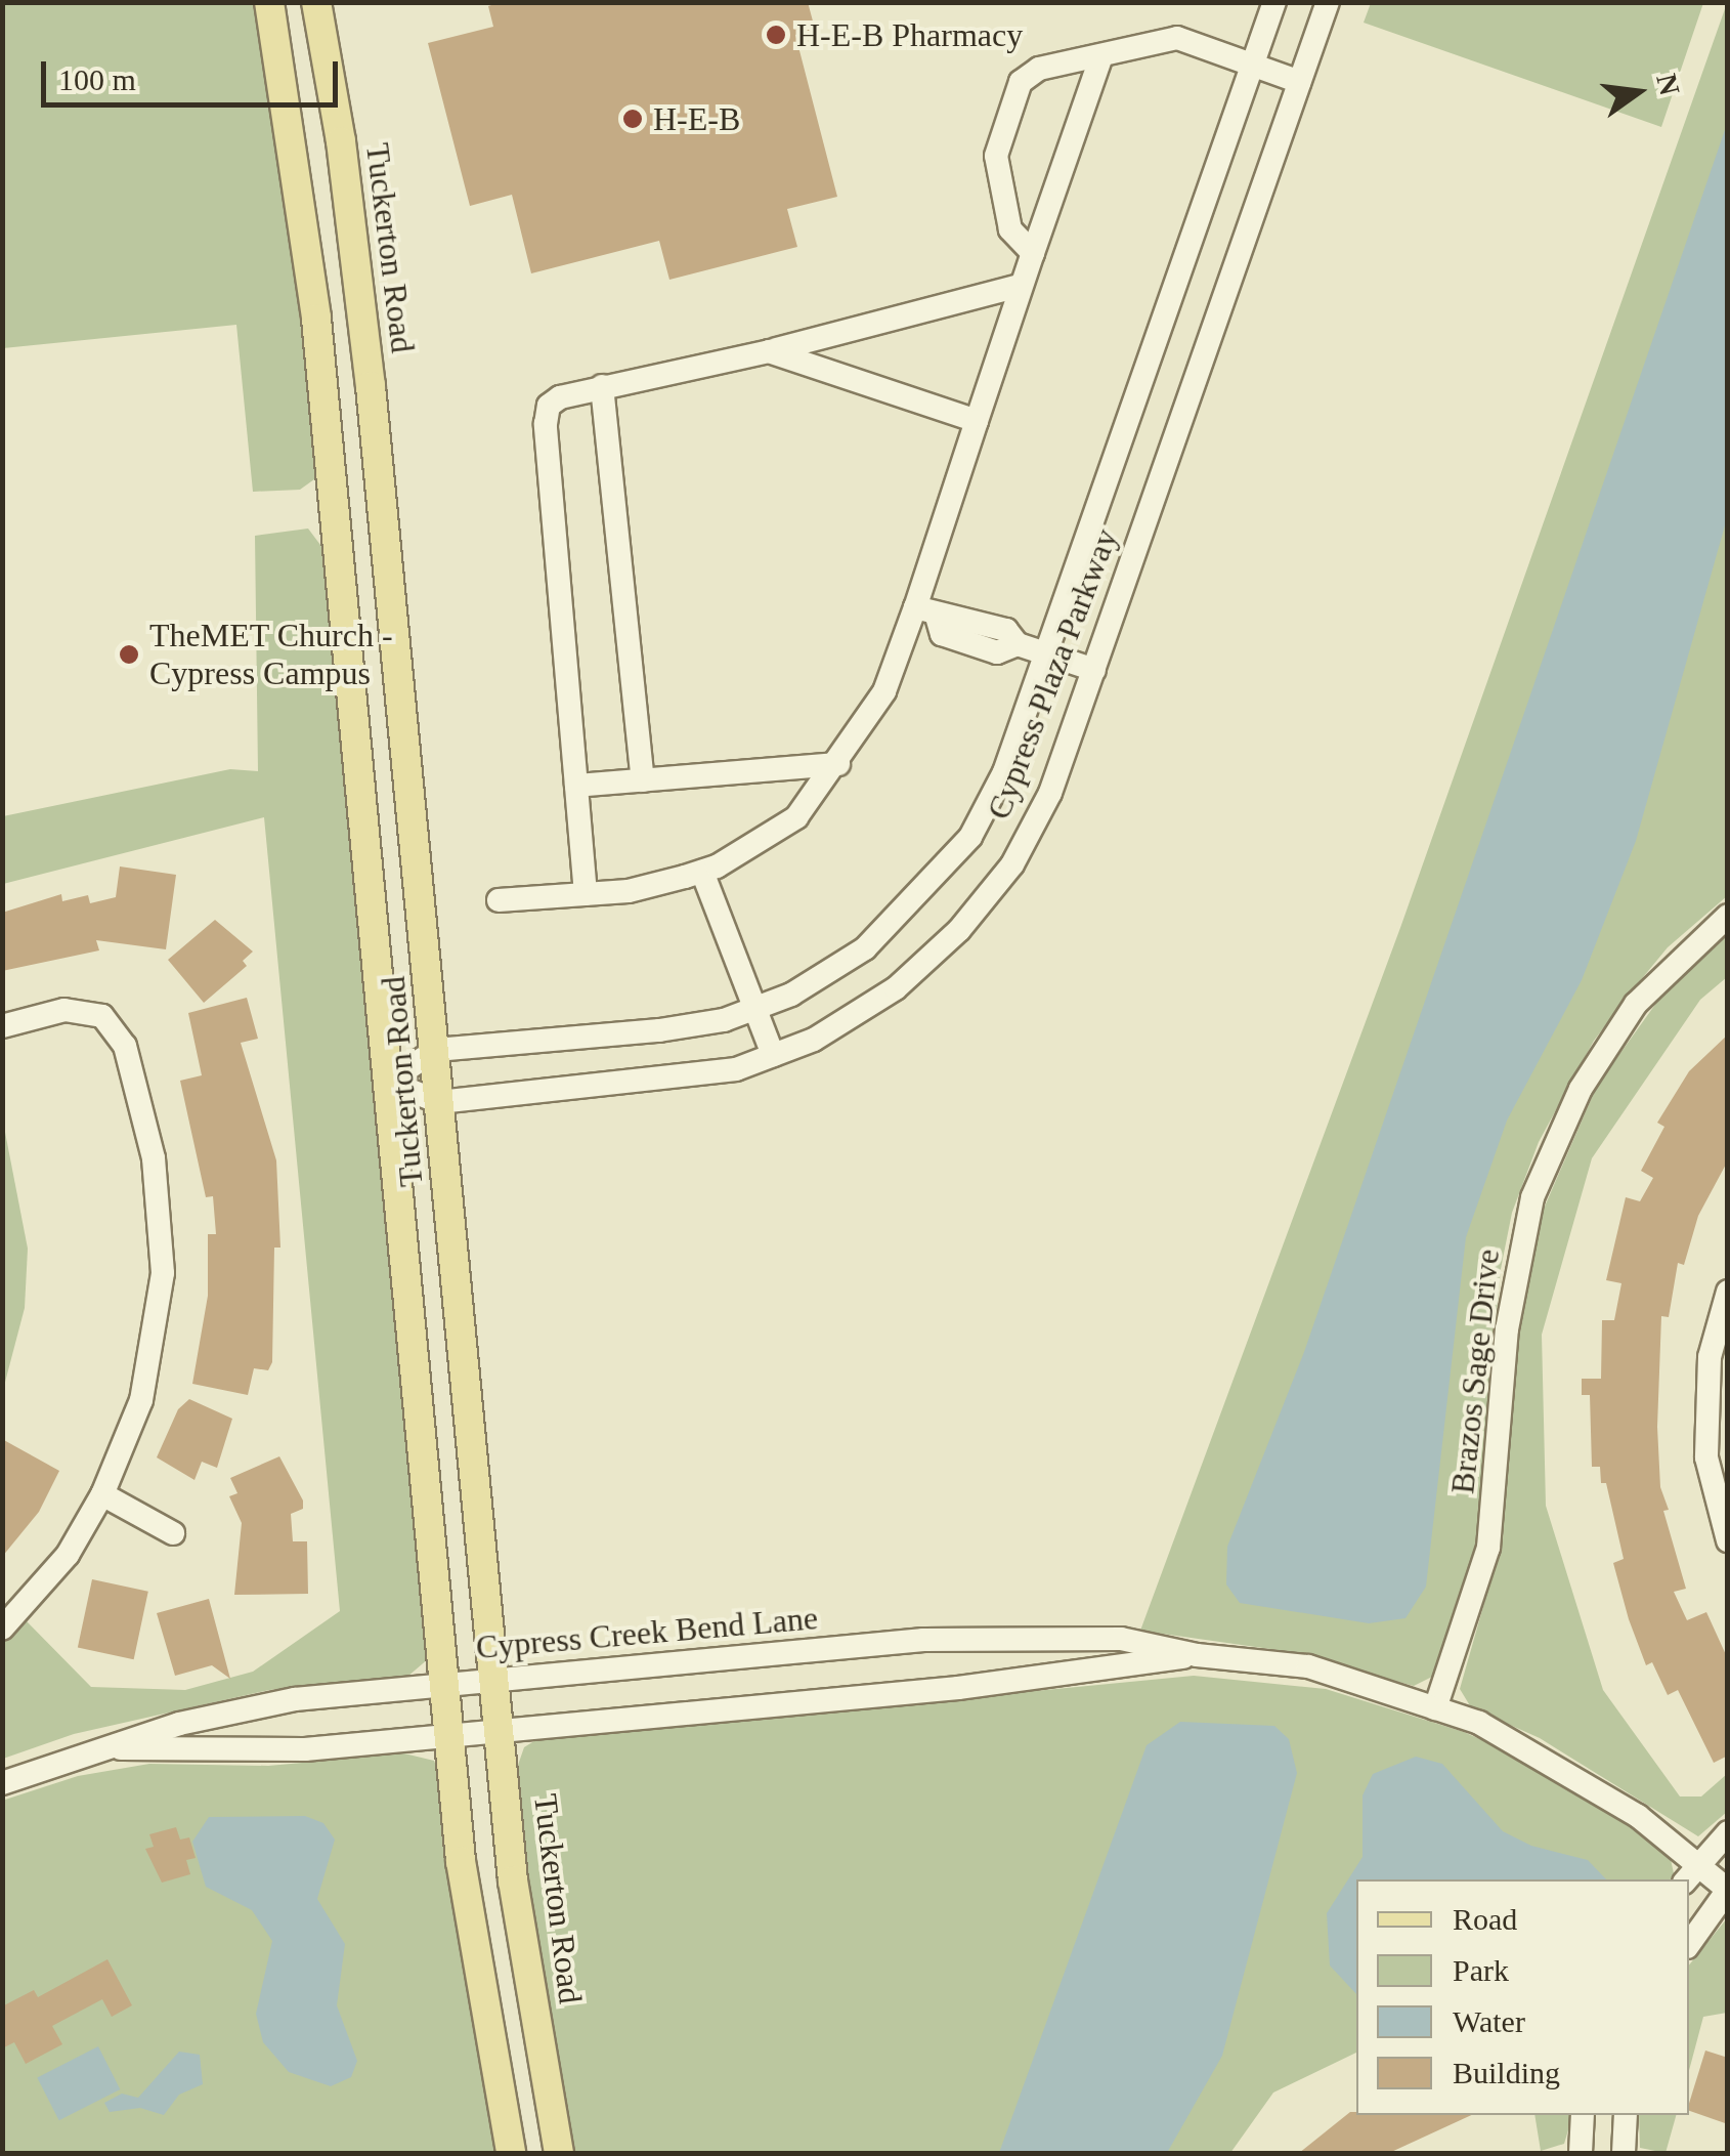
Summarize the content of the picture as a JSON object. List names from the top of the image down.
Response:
{
  "streets": {
    "main road": ["Tuckerton Road"],
    "street": ["Cypress Plaza Parkway", "Brazos Sage Drive", "Cypress Creek Bend Lane"]
  },
  "crossings": [
    ["Tuckerton Road", "Cypress Plaza Parkway"],
    ["Tuckerton Road", "Cypress Creek Bend Lane"],
    ["Brazos Sage Drive", "Cypress Creek Bend Lane"]
  ],
  "places": ["H-E-B Pharmacy", "H-E-B", "TheMET Church - Cypress Campus"],
  "legend": [
    "Road",
    "Park",
    "Water",
    "Building"
  ],
  "scale_bar": "100 m",
  "north": "right"
}
